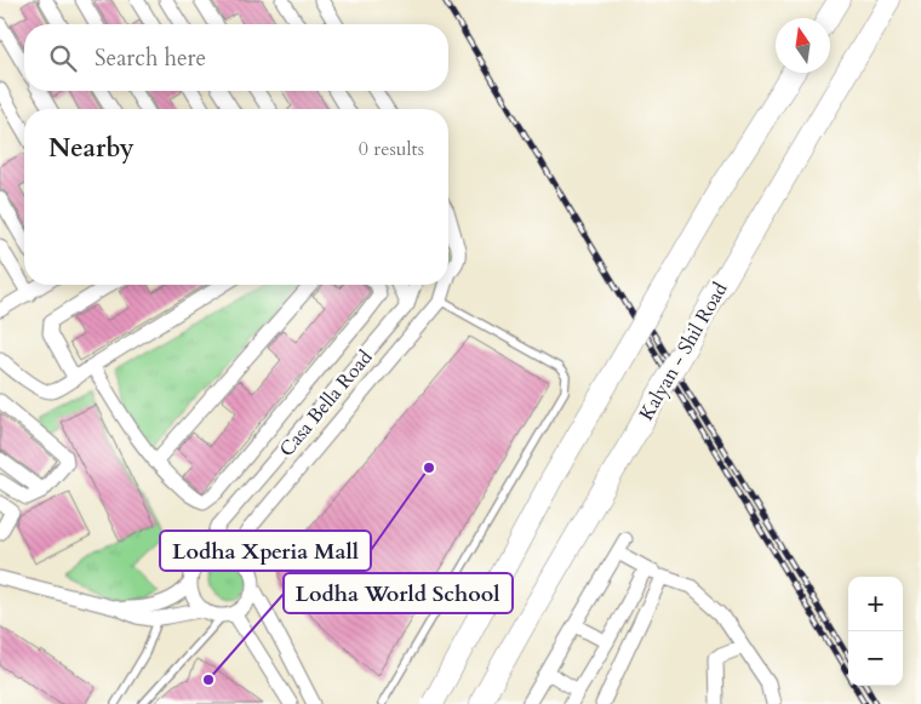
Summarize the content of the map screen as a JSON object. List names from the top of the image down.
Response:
{
  "streets": {
    "main road": ["Kalyan - Shil Road"],
    "street": ["Casa Bella Road"]
  },
  "places": ["Lodha Xperia Mall", "Lodha World School"],
  "north": "top",
  "page": {
    "search": "Search here",
    "heading": ["Nearby", "0 results"],
    "map_buttons": ["+", "−"]
  }
}
